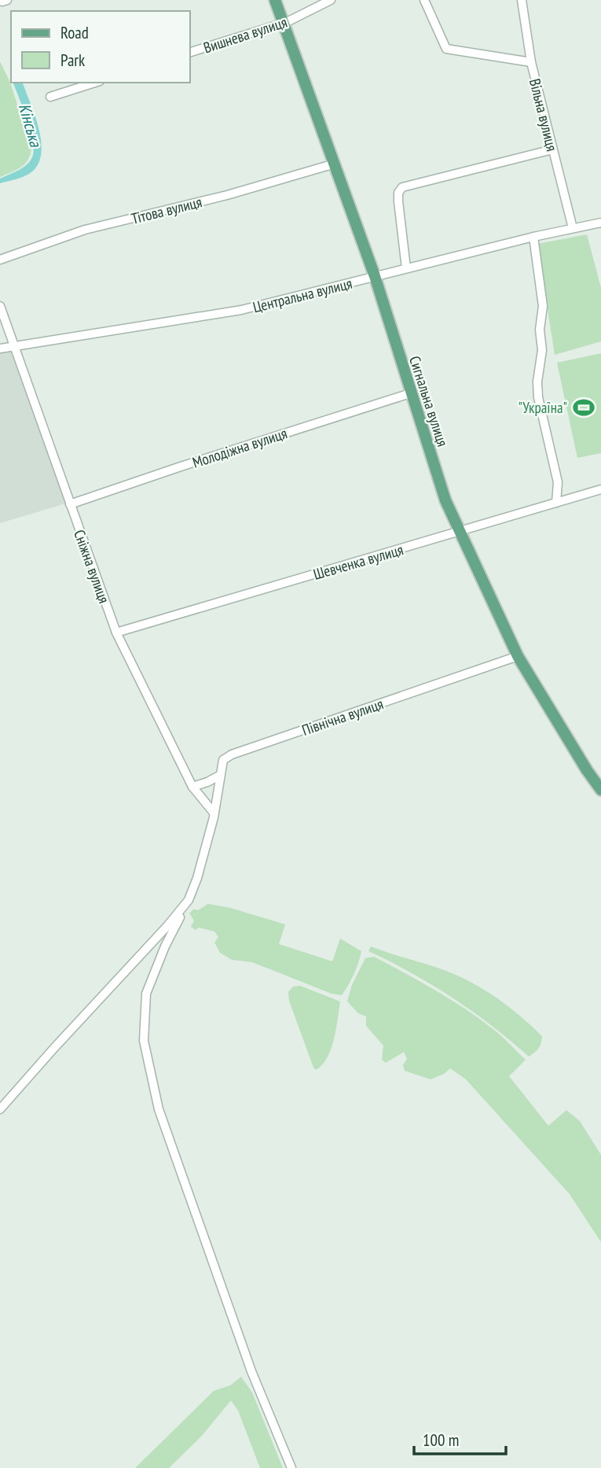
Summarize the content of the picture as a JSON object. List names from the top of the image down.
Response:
{
  "streets": {
    "main road": ["Сигнальна вулиця"],
    "street": [
      "Вишнева вулиця",
      "Вільна вулиця",
      "Тітова вулиця",
      "Центральна вулиця",
      "Молодіжна вулиця",
      "Шевченка вулиця",
      "Сніжна вулиця",
      "Північна вулиця"
    ]
  },
  "crossings": [
    ["Вишнева вулиця", "Сигнальна вулиця"],
    ["Вільна вулиця", "Центральна вулиця"],
    ["Тітова вулиця", "Сигнальна вулиця"],
    ["Центральна вулиця", "Сигнальна вулиця"],
    ["Центральна вулиця", "Сніжна вулиця"],
    ["Сигнальна вулиця", "Молодіжна вулиця"],
    ["Сигнальна вулиця", "Шевченка вулиця"],
    ["Сигнальна вулиця", "Північна вулиця"],
    ["Молодіжна вулиця", "Сніжна вулиця"],
    ["Шевченка вулиця", "Сніжна вулиця"],
    ["Сніжна вулиця", "Північна вулиця"]
  ],
  "water": ["Кінська"],
  "places": {
    "sports": ["\"Україна\""]
  },
  "legend": ["Road", "Park"],
  "scale_bar": "100 m"
}
